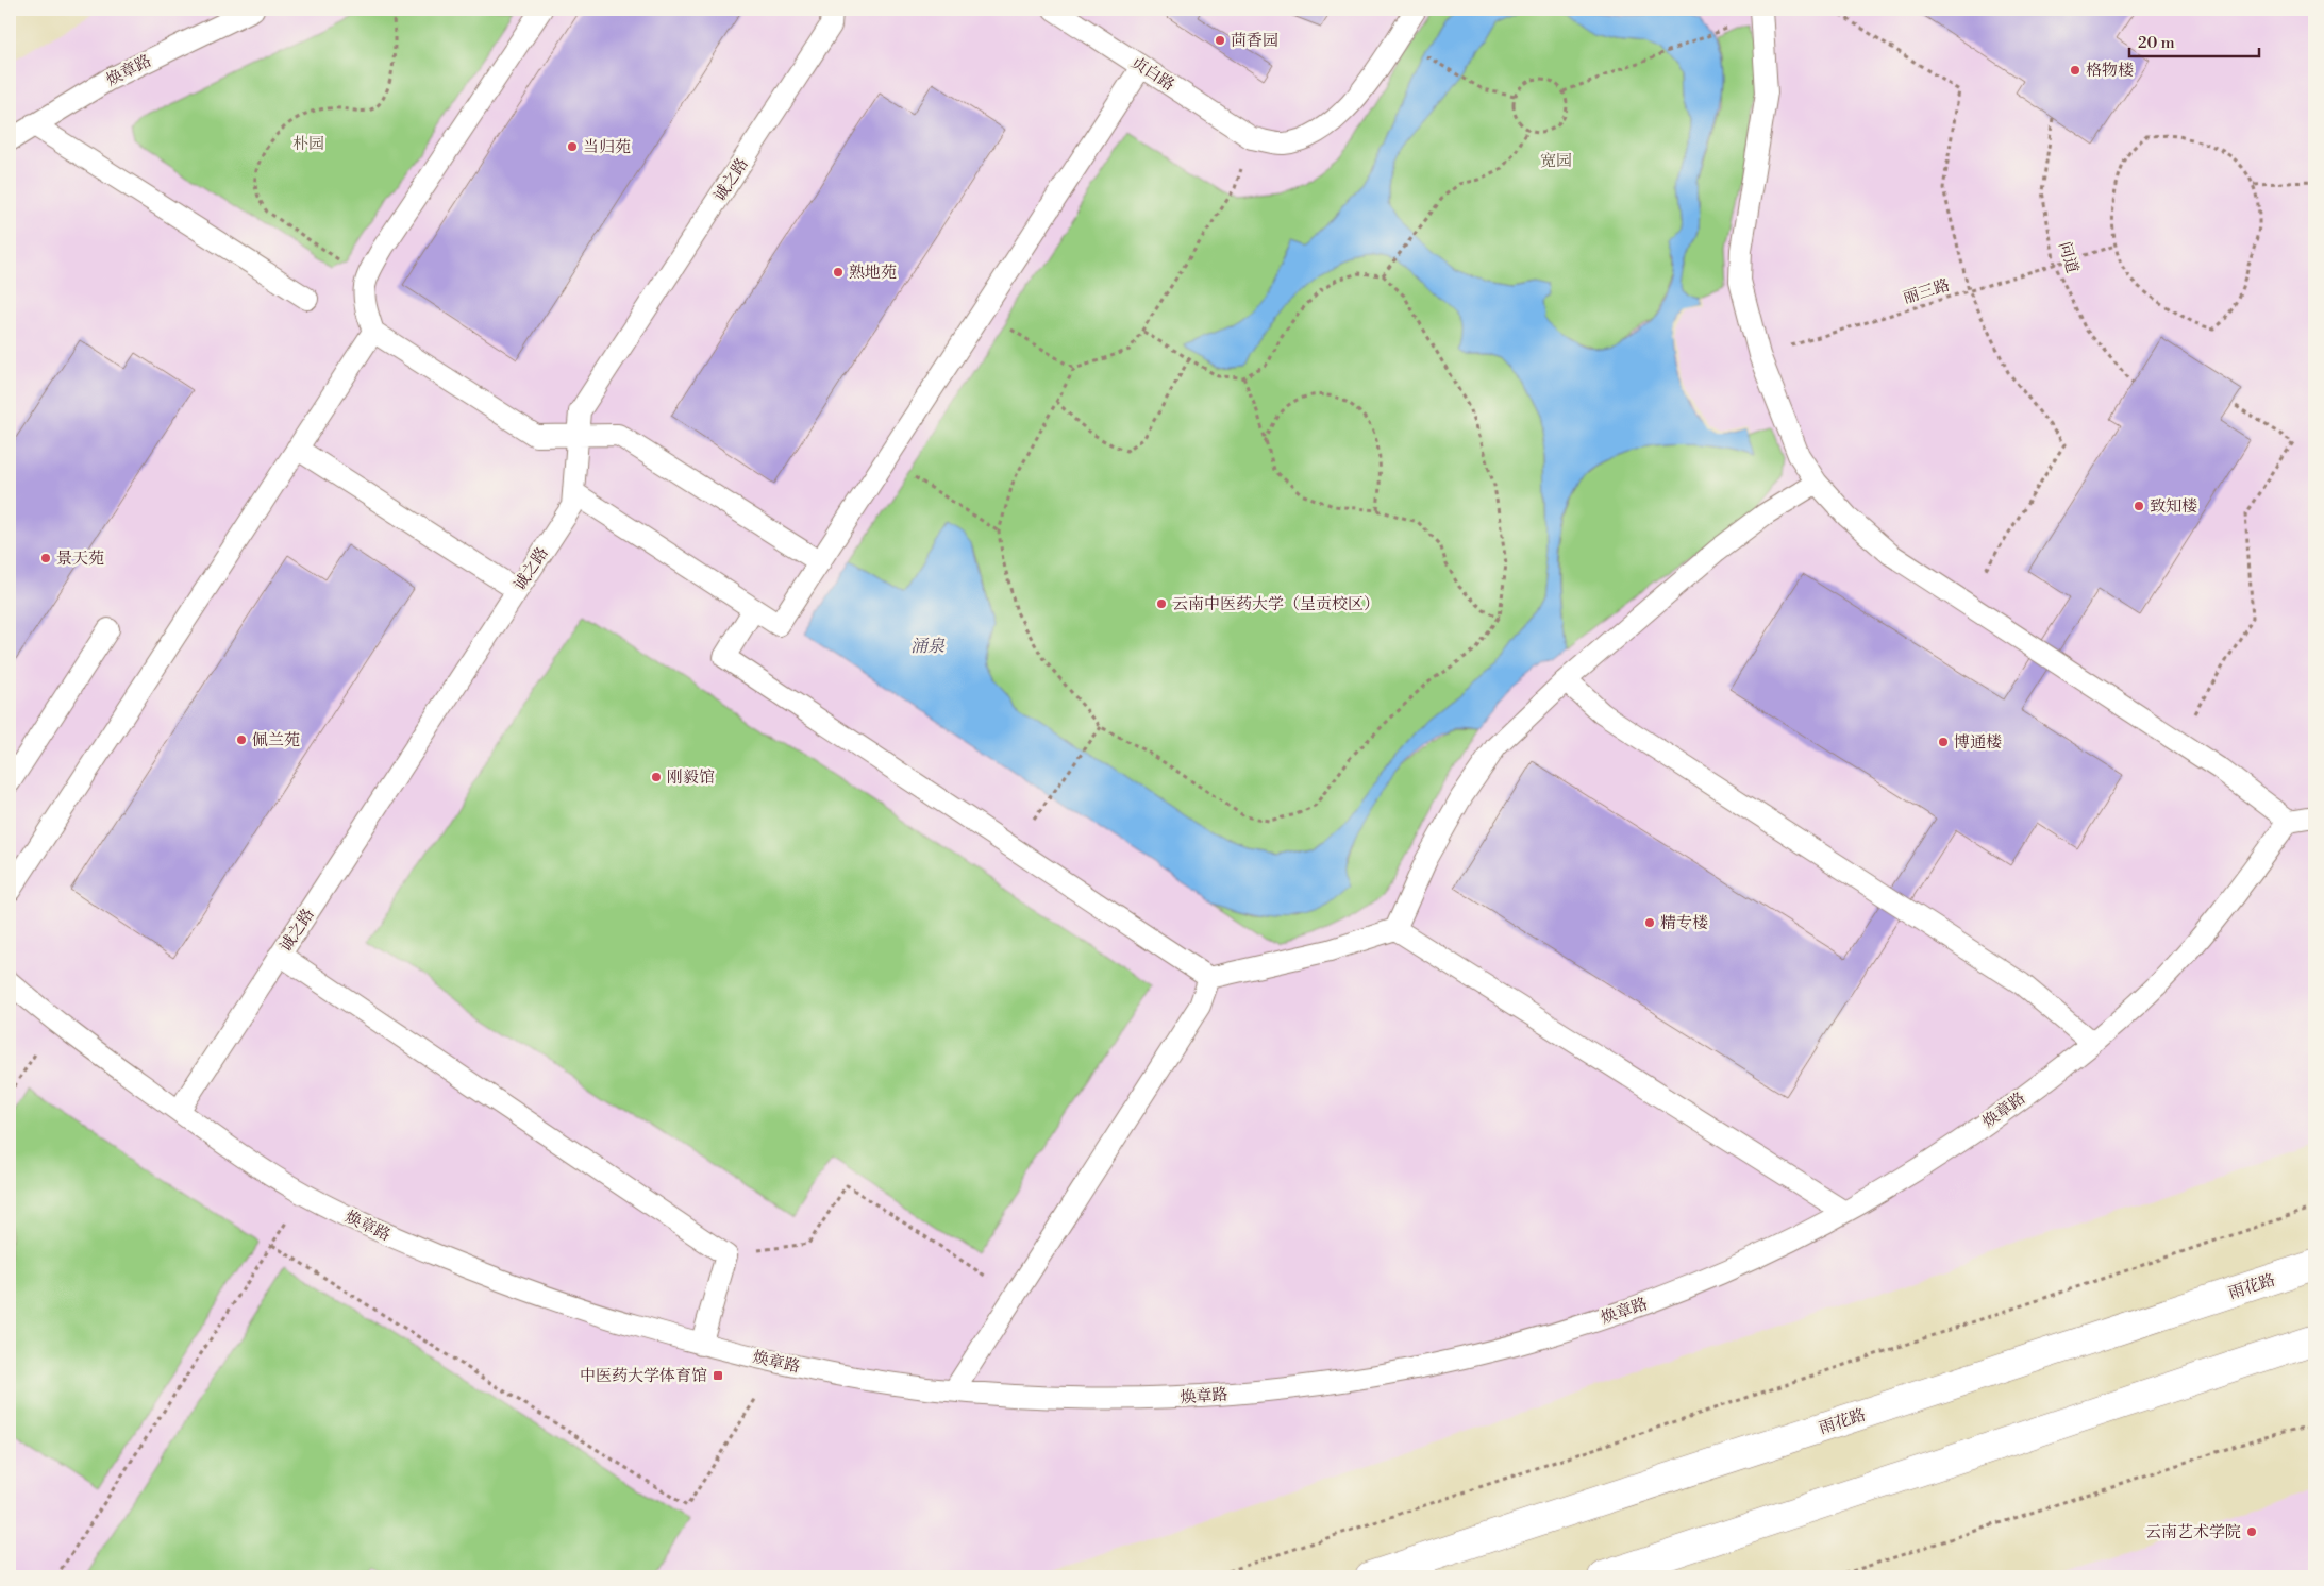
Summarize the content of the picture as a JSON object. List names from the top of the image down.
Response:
{
  "streets": {
    "street": ["雨花路"],
    "lane": ["焕章路", "贞白路", "诚之路"],
    "path": ["问道", "丽三路"]
  },
  "crossings": [
    ["焕章路", "诚之路"],
    ["问道", "丽三路"]
  ],
  "water": ["涌泉"],
  "parks": ["朴园", "宽园"],
  "places": {
    "other": [
      "茴香园",
      "格物楼",
      "当归苑",
      "熟地苑",
      "致知楼",
      "景天苑",
      "云南中医药大学（呈贡校区）",
      "佩兰苑",
      "博通楼",
      "刚毅馆",
      "精专楼",
      "云南艺术学院"
    ],
    "transit": ["中医药大学体育馆"]
  },
  "scale_bar": "20 m"
}
